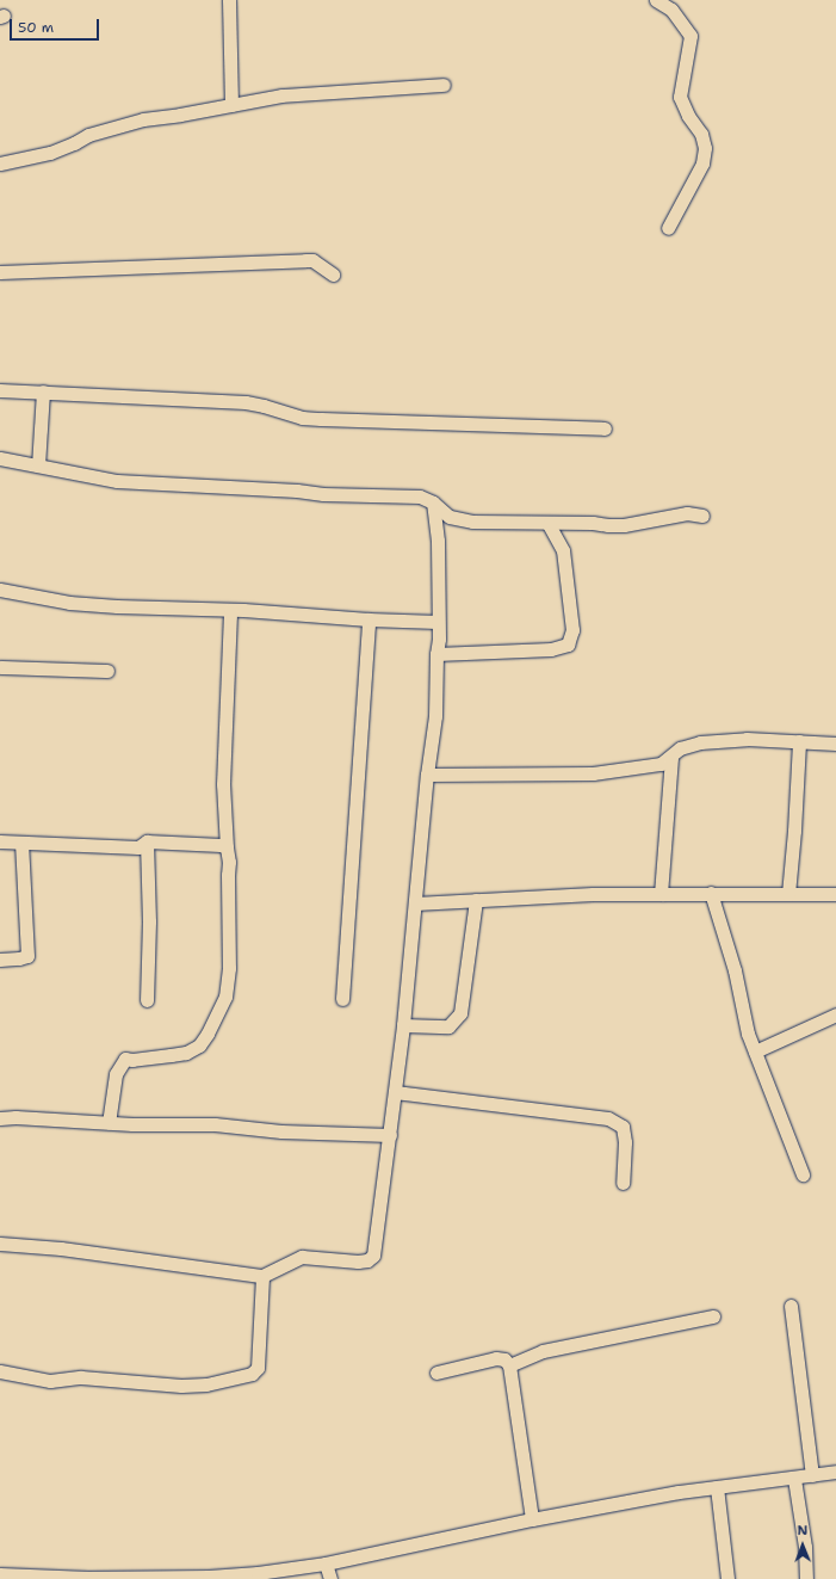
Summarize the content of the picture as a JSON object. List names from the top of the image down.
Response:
{
  "scale_bar": "50 m",
  "north": "top"
}
